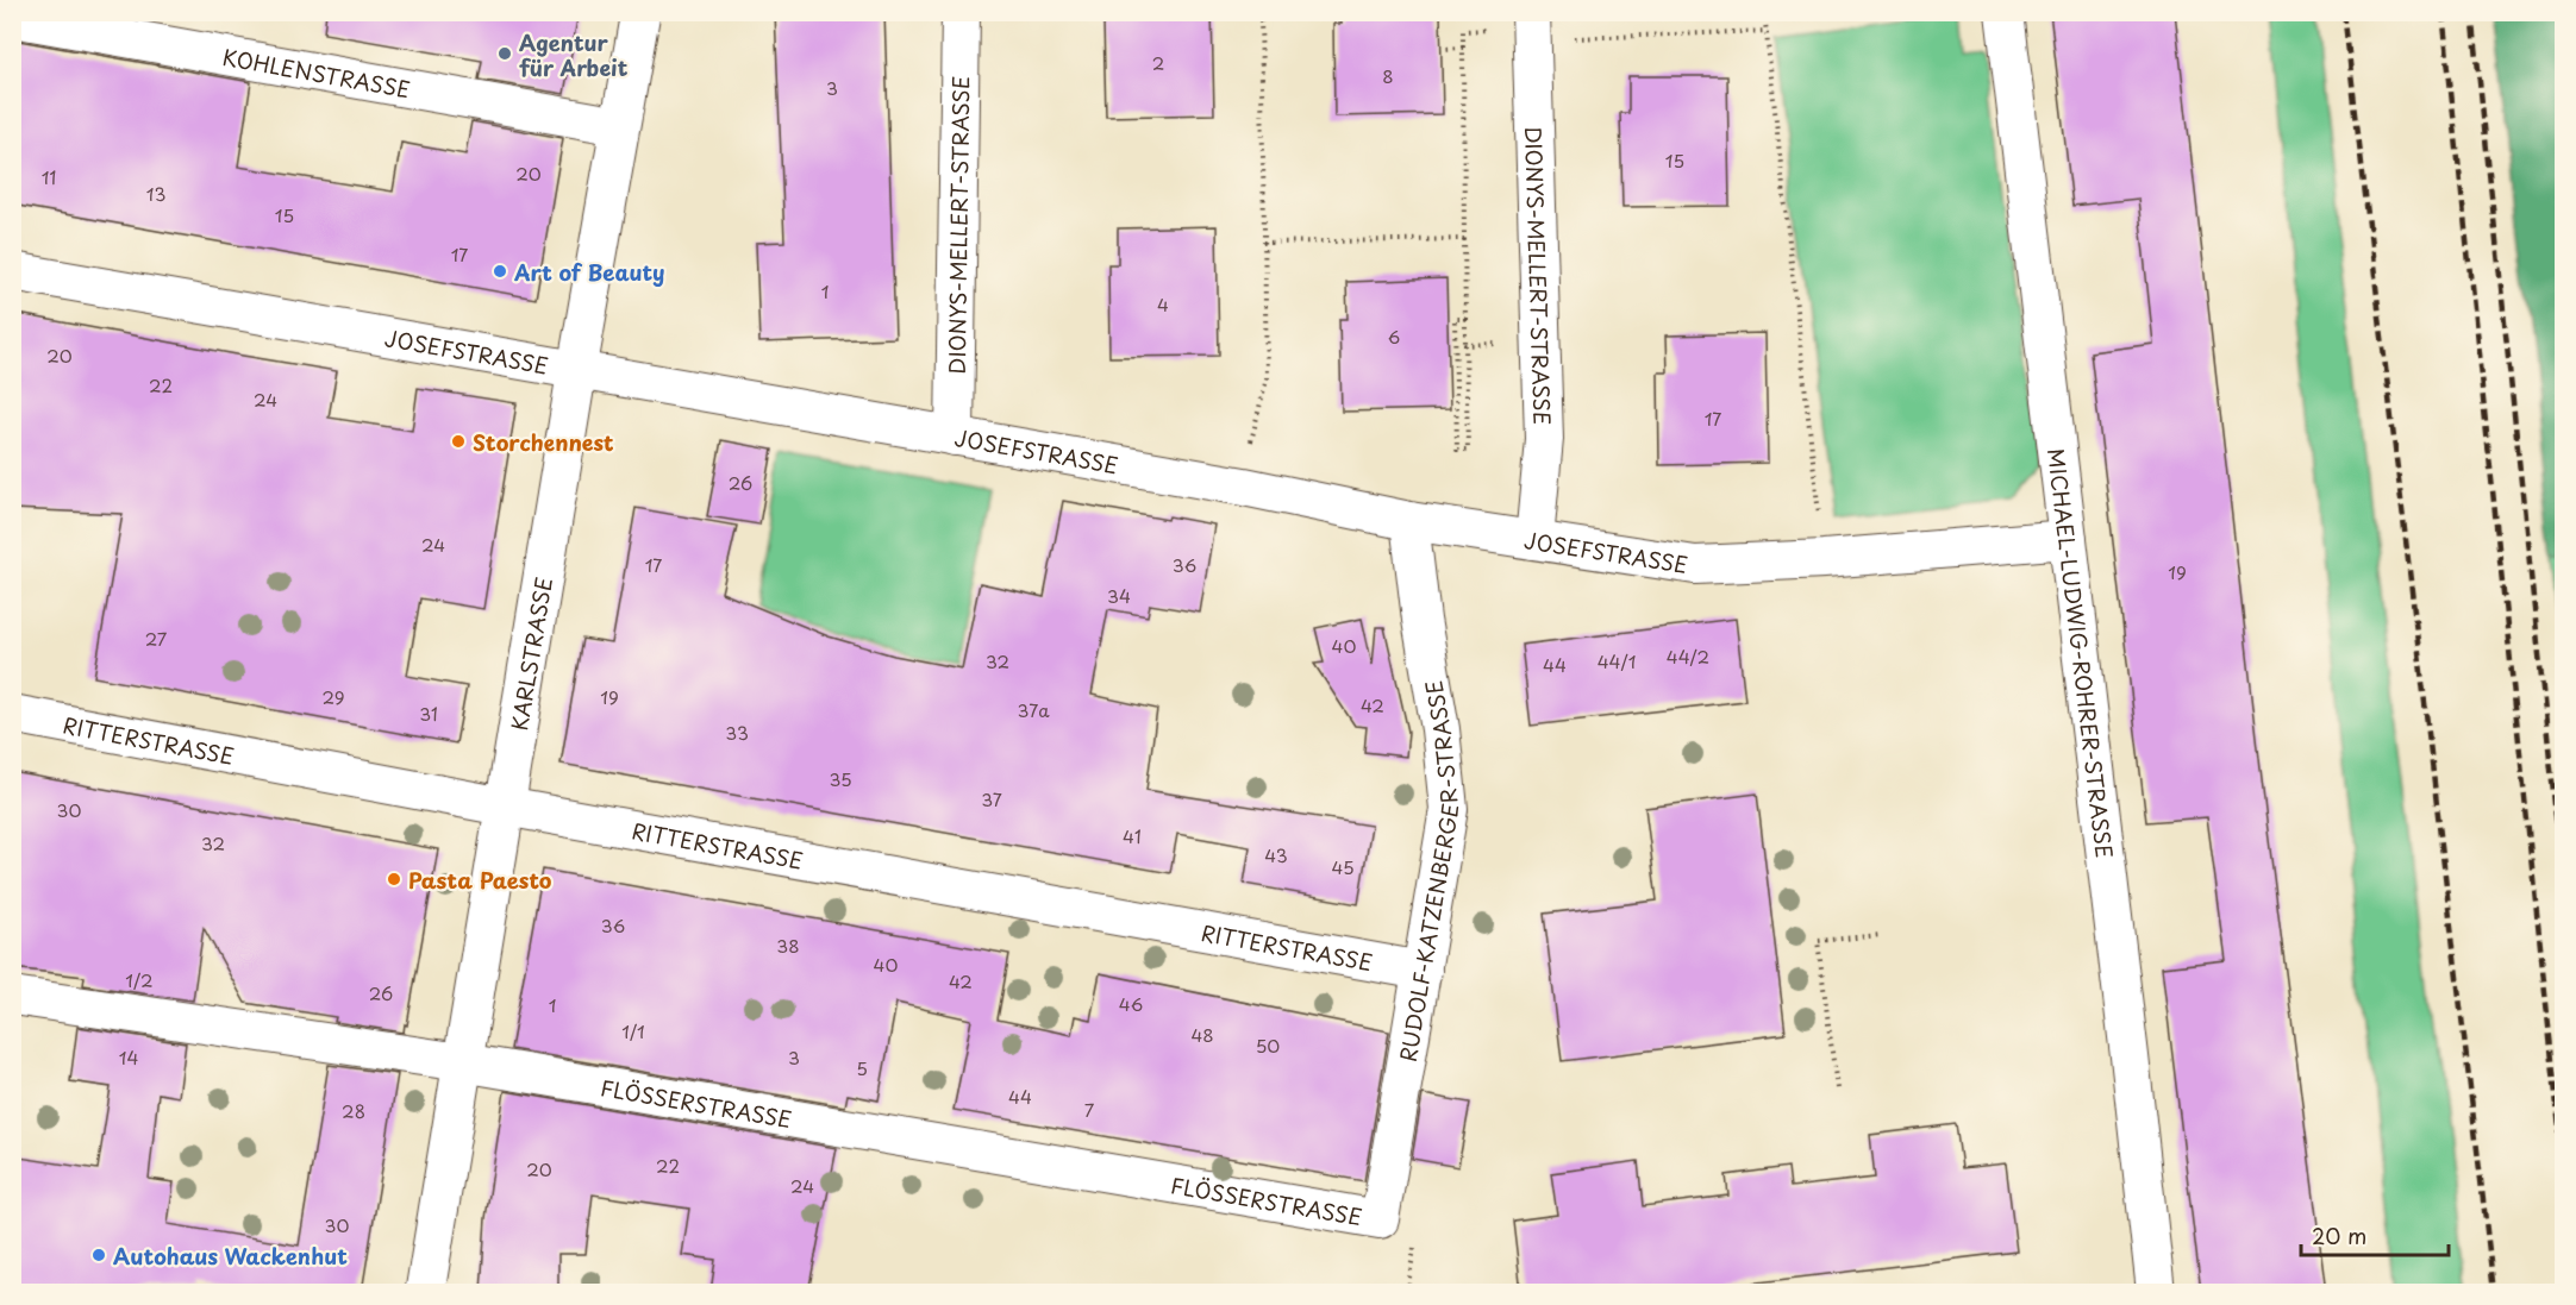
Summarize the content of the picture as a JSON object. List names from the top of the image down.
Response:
{
  "streets": {
    "street": [
      "KOHLENSTRASSE",
      "DIONYS-MELLERT-STRASSE",
      "JOSEFSTRASSE",
      "KARLSTRASSE",
      "MICHAEL-LUDWIG-ROHRER-STRASSE",
      "RITTERSTRASSE",
      "RUDOLF-KATZENBERGER-STRASSE",
      "FLÖSSERSTRASSE"
    ]
  },
  "crossings": [
    ["KOHLENSTRASSE", "KARLSTRASSE"],
    ["DIONYS-MELLERT-STRASSE", "JOSEFSTRASSE"],
    ["JOSEFSTRASSE", "KARLSTRASSE"],
    ["JOSEFSTRASSE", "MICHAEL-LUDWIG-ROHRER-STRASSE"],
    ["JOSEFSTRASSE", "RUDOLF-KATZENBERGER-STRASSE"],
    ["KARLSTRASSE", "RITTERSTRASSE"],
    ["KARLSTRASSE", "FLÖSSERSTRASSE"],
    ["RITTERSTRASSE", "RUDOLF-KATZENBERGER-STRASSE"],
    ["RUDOLF-KATZENBERGER-STRASSE", "FLÖSSERSTRASSE"]
  ],
  "places": [
    "Agentur für Arbeit",
    "Art of Beauty",
    "Storchennest",
    "Pasta Paesto",
    "Autohaus Wackenhut"
  ],
  "house_numbers": [
    "2",
    "8",
    "3",
    "15",
    "20",
    "11",
    "13",
    "15",
    "17",
    "1",
    "4",
    "6",
    "20",
    "22",
    "24",
    "17",
    "26",
    "24",
    "17",
    "36",
    "19",
    "34",
    "27",
    "40",
    "44/2",
    "32",
    "44/1",
    "44",
    "29",
    "19",
    "42",
    "37a",
    "31",
    "33",
    "35",
    "37",
    "30",
    "41",
    "32",
    "43",
    "45",
    "36",
    "38",
    "40",
    "1/2",
    "42",
    "26",
    "46",
    "1",
    "1/1",
    "48",
    "50",
    "14",
    "3",
    "5",
    "44",
    "7",
    "28",
    "22",
    "20",
    "24",
    "30"
  ],
  "scale_bar": "20 m"
}
